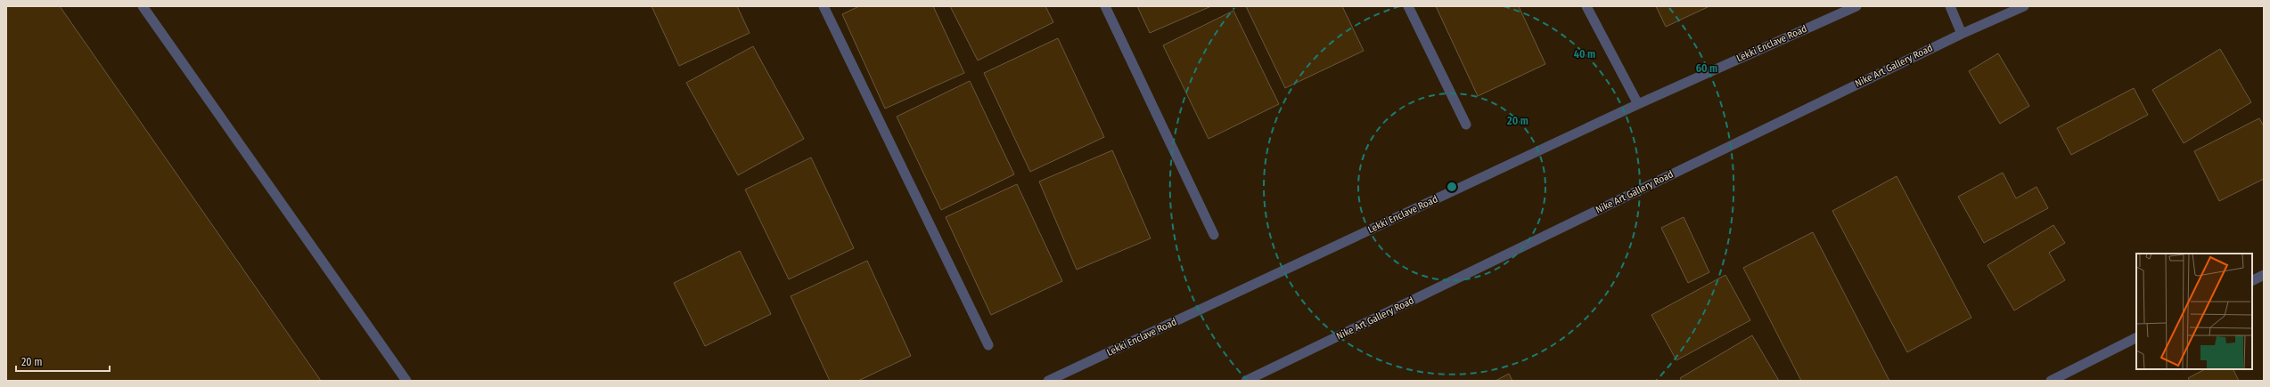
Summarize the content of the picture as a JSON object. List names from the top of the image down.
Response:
{
  "streets": {
    "street": ["Lekki Enclave Road", "Nike Art Gallery Road"]
  },
  "scale_bar": "20 m",
  "rings": ["40 m", "60 m", "20 m"]
}
